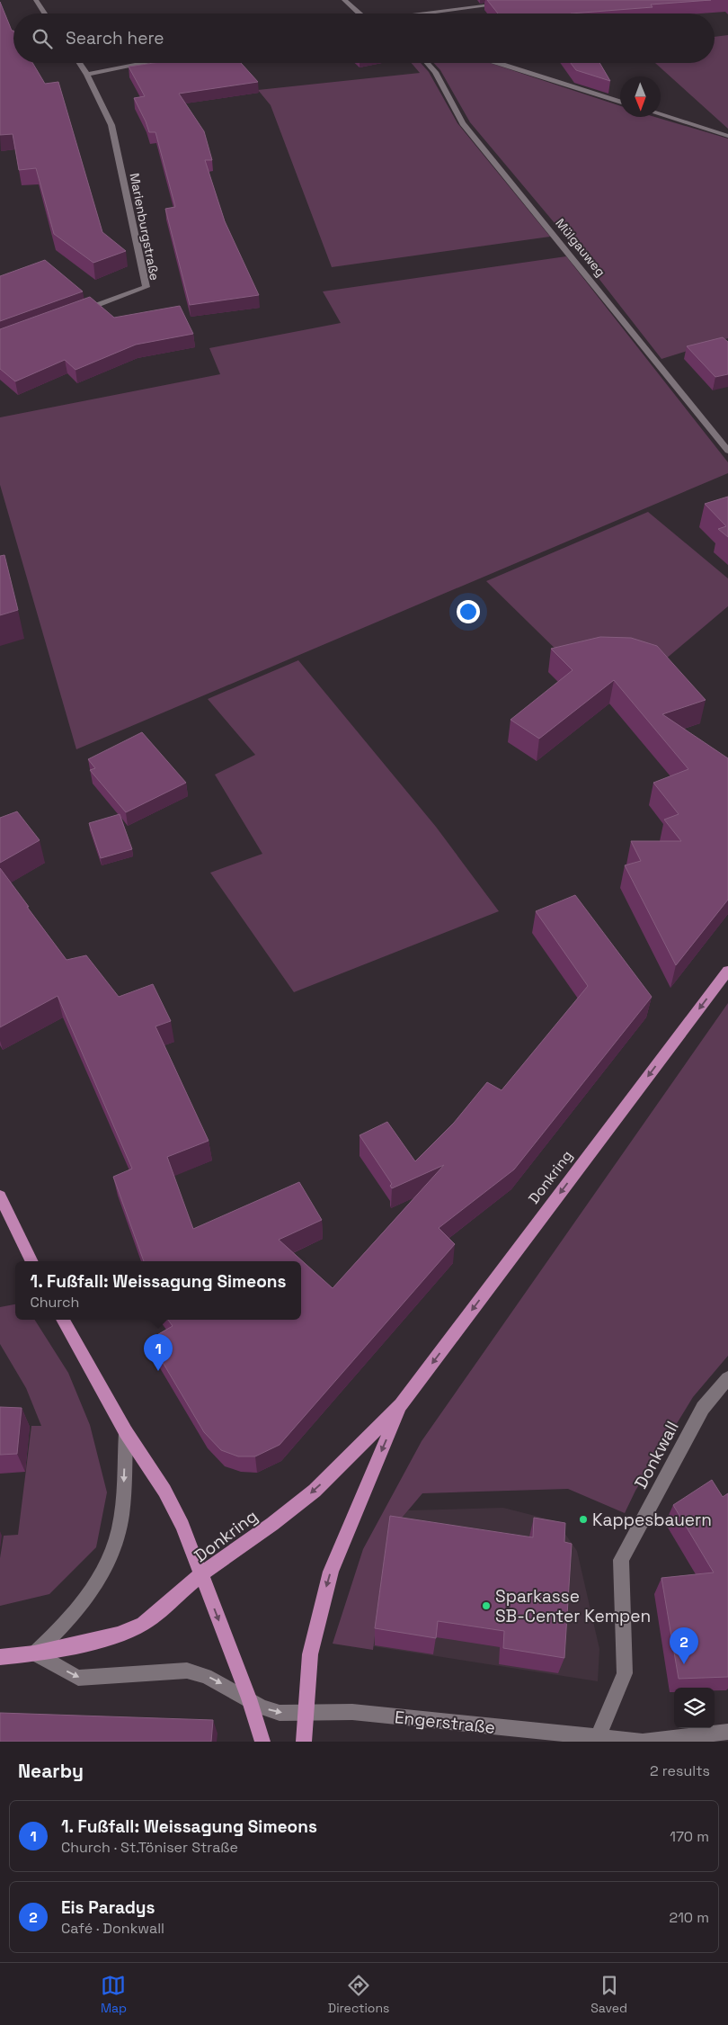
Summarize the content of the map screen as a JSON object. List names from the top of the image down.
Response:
{
  "streets": {
    "main road": ["Donkring"],
    "street": [
      "Marienburgstraße",
      "Mülgauweg",
      "Donkwall",
      "Engerstraße"
    ]
  },
  "crossings": [
    ["Donkring", "Engerstraße"],
    ["Donkwall", "Engerstraße"]
  ],
  "one_way": ["Donkring", "Engerstraße"],
  "places": ["Kappesbauern", "Sparkasse SB-Center Kempen"],
  "north": "bottom",
  "page": {
    "search": "Search here",
    "popup": ["1. Fußfall: Weissagung Simeons", "Church"],
    "pins": ["1", "2"],
    "heading": ["Nearby", "2 results"],
    "list": [
      {
        "mark": "1",
        "name": "1. Fußfall: Weissagung Simeons",
        "note": "Church · St.Töniser Straße",
        "value": "170 m"
      },
      {
        "mark": "2",
        "name": "Eis Paradys",
        "note": "Café · Donkwall",
        "value": "210 m"
      }
    ],
    "nav": ["Map", "Directions", "Saved"]
  }
}
